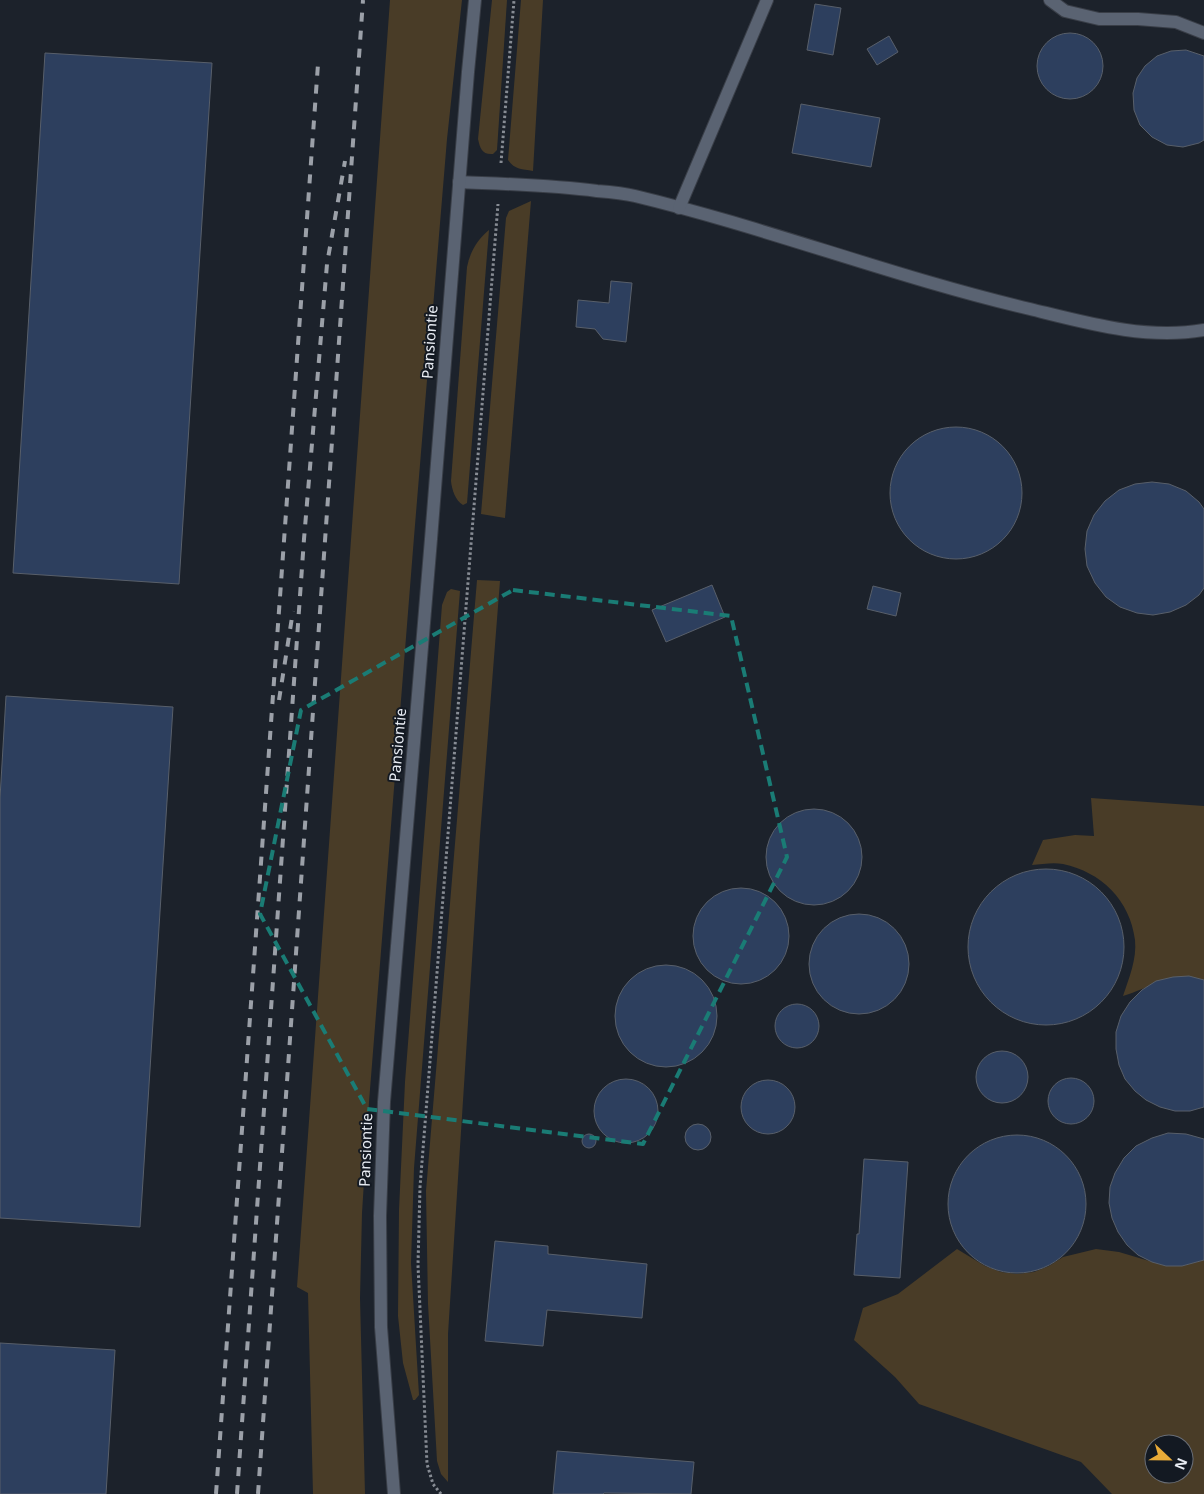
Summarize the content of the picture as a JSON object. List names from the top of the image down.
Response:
{
  "streets": {
    "street": ["Pansiontie"]
  },
  "north": "right"
}
